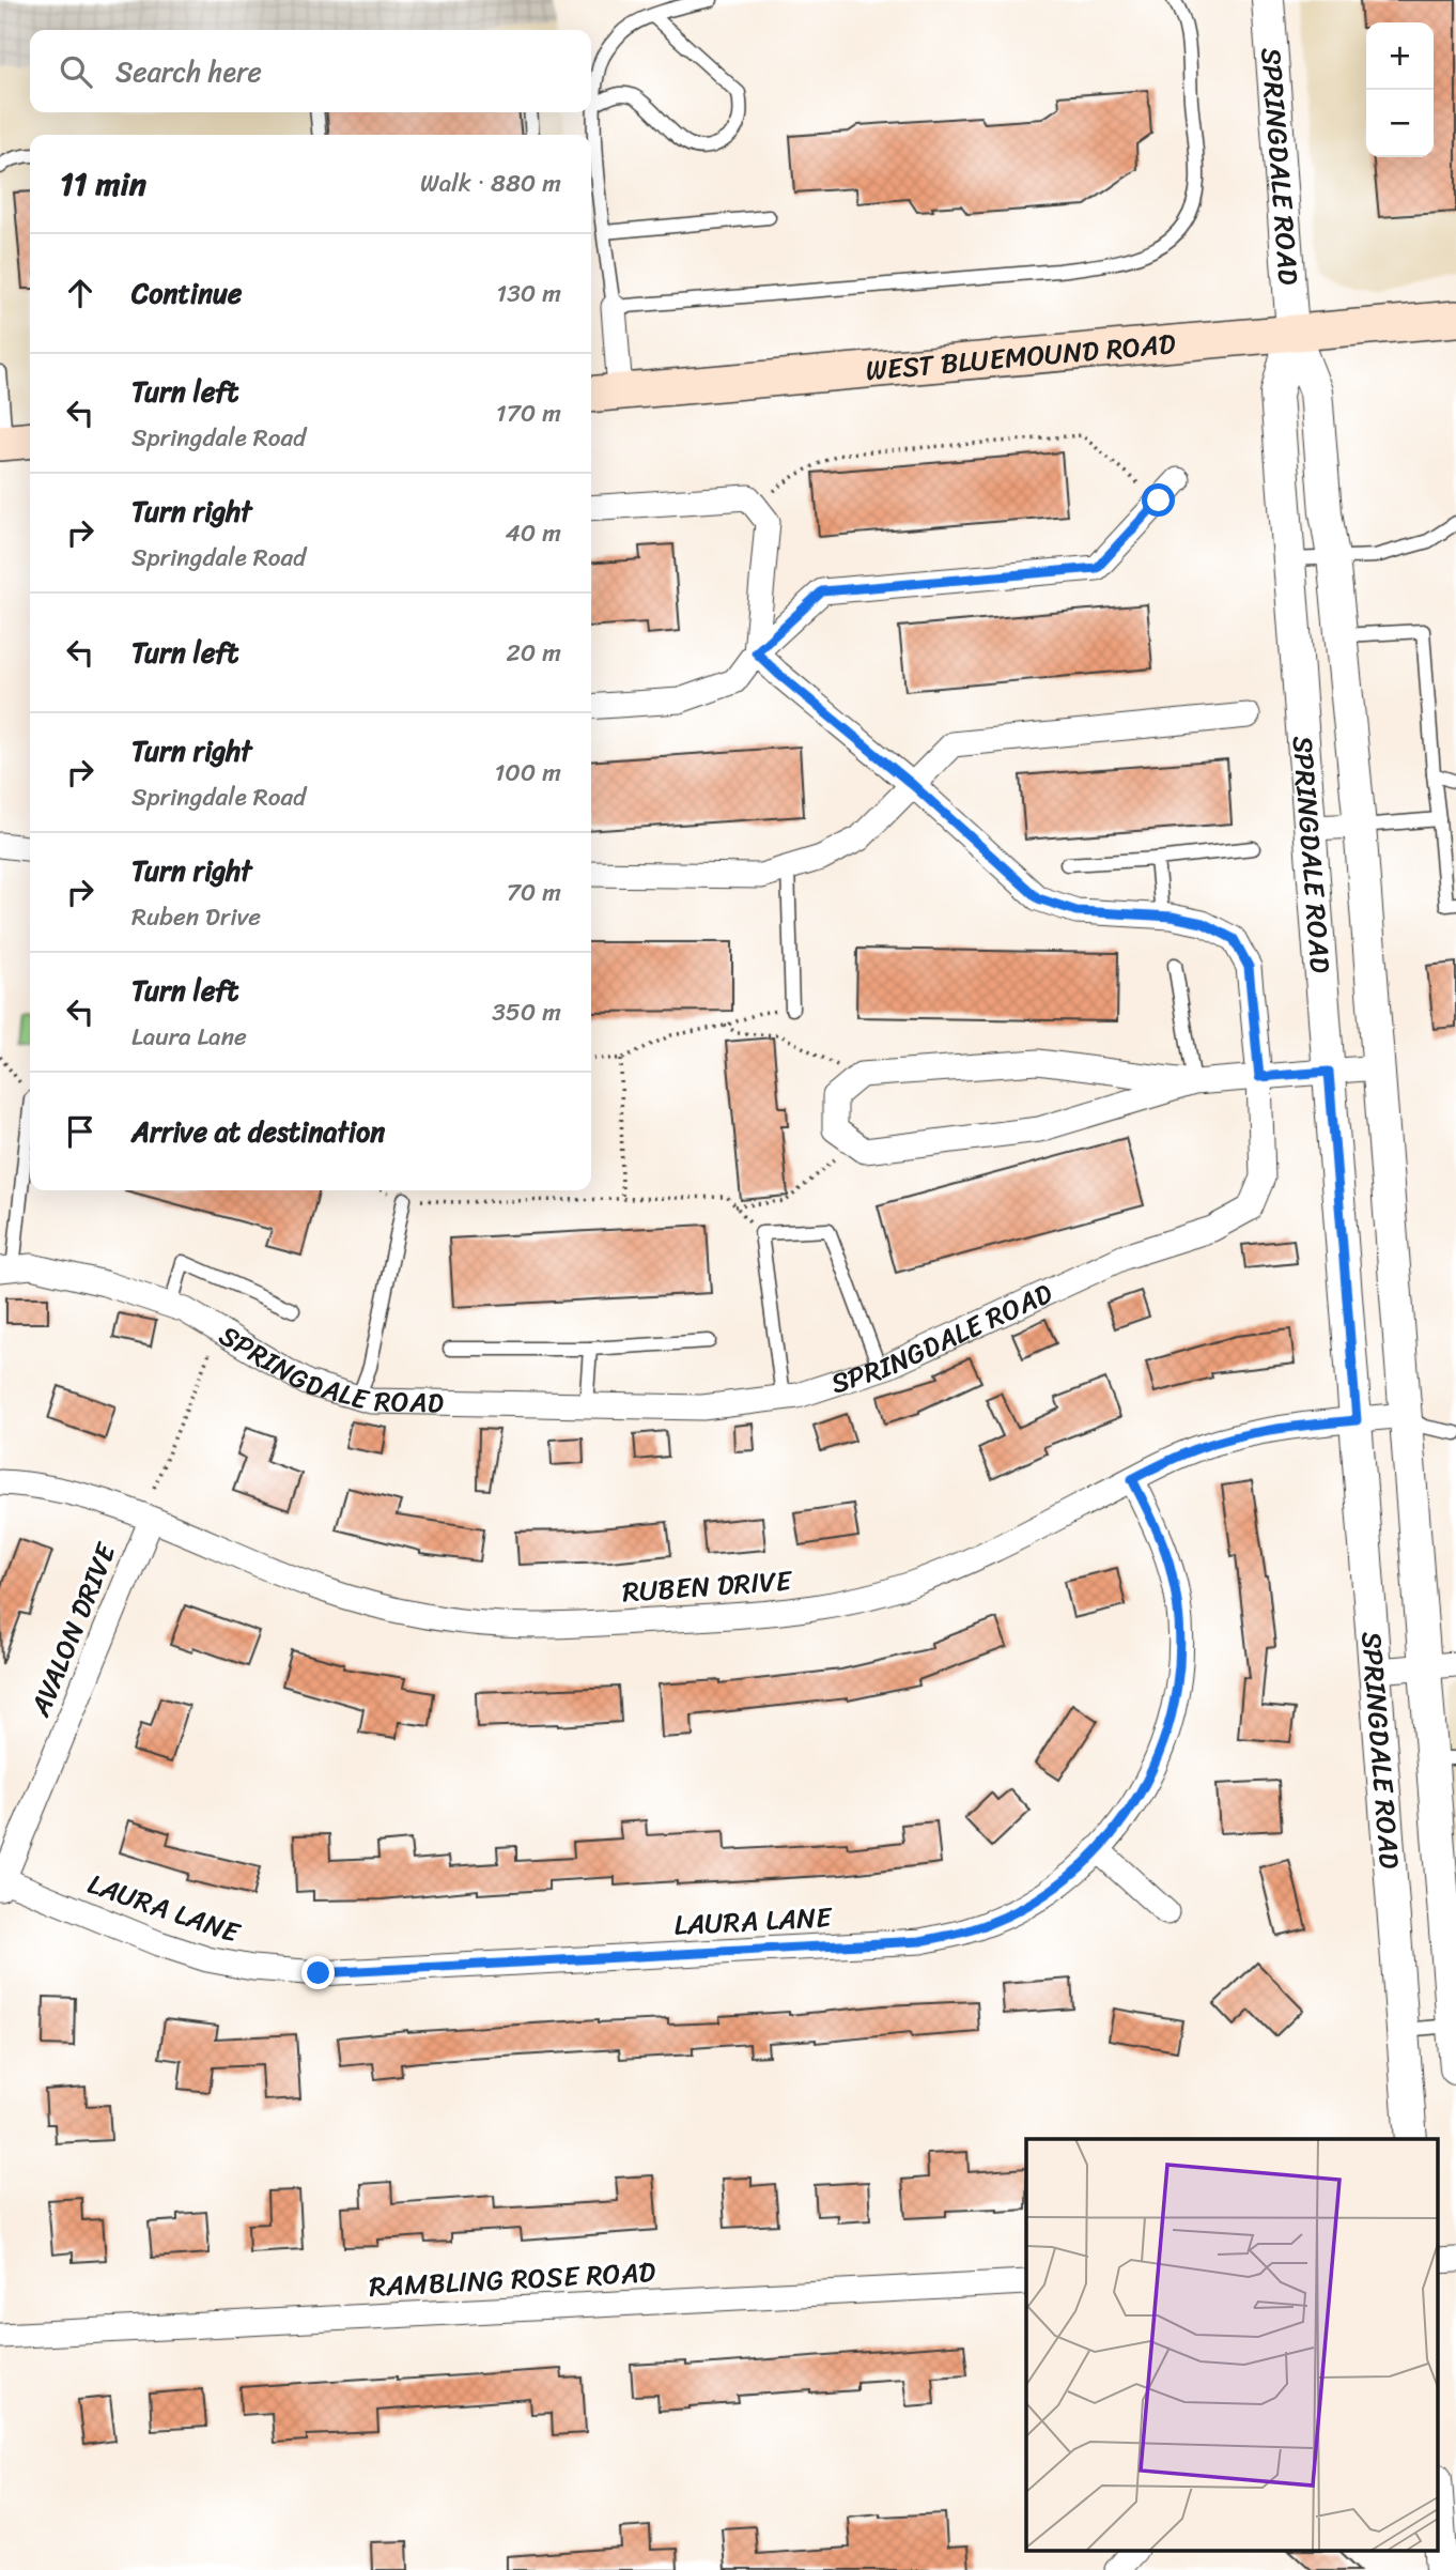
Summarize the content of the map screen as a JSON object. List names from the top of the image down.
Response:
{
  "streets": {
    "main road": ["WEST BLUEMOUND ROAD"],
    "street": [
      "SPRINGDALE ROAD",
      "RUBEN DRIVE",
      "AVALON DRIVE",
      "LAURA LANE",
      "RAMBLING ROSE ROAD"
    ]
  },
  "crossings": [
    ["SPRINGDALE ROAD", "WEST BLUEMOUND ROAD"],
    ["SPRINGDALE ROAD", "RUBEN DRIVE"],
    ["RUBEN DRIVE", "AVALON DRIVE"],
    ["RUBEN DRIVE", "LAURA LANE"],
    ["AVALON DRIVE", "LAURA LANE"]
  ],
  "page": {
    "map_buttons": ["+", "−"],
    "search": "Search here",
    "heading": ["11 min", "Walk · 880 m"],
    "list": [
      ["Continue", "130 m"],
      ["Turn left", "Springdale Road", "170 m"],
      ["Turn right", "Springdale Road", "40 m"],
      ["Turn left", "20 m"],
      ["Turn right", "Springdale Road", "100 m"],
      ["Turn right", "Ruben Drive", "70 m"],
      ["Turn left", "Laura Lane", "350 m"],
      "Arrive at destination"
    ]
  }
}
